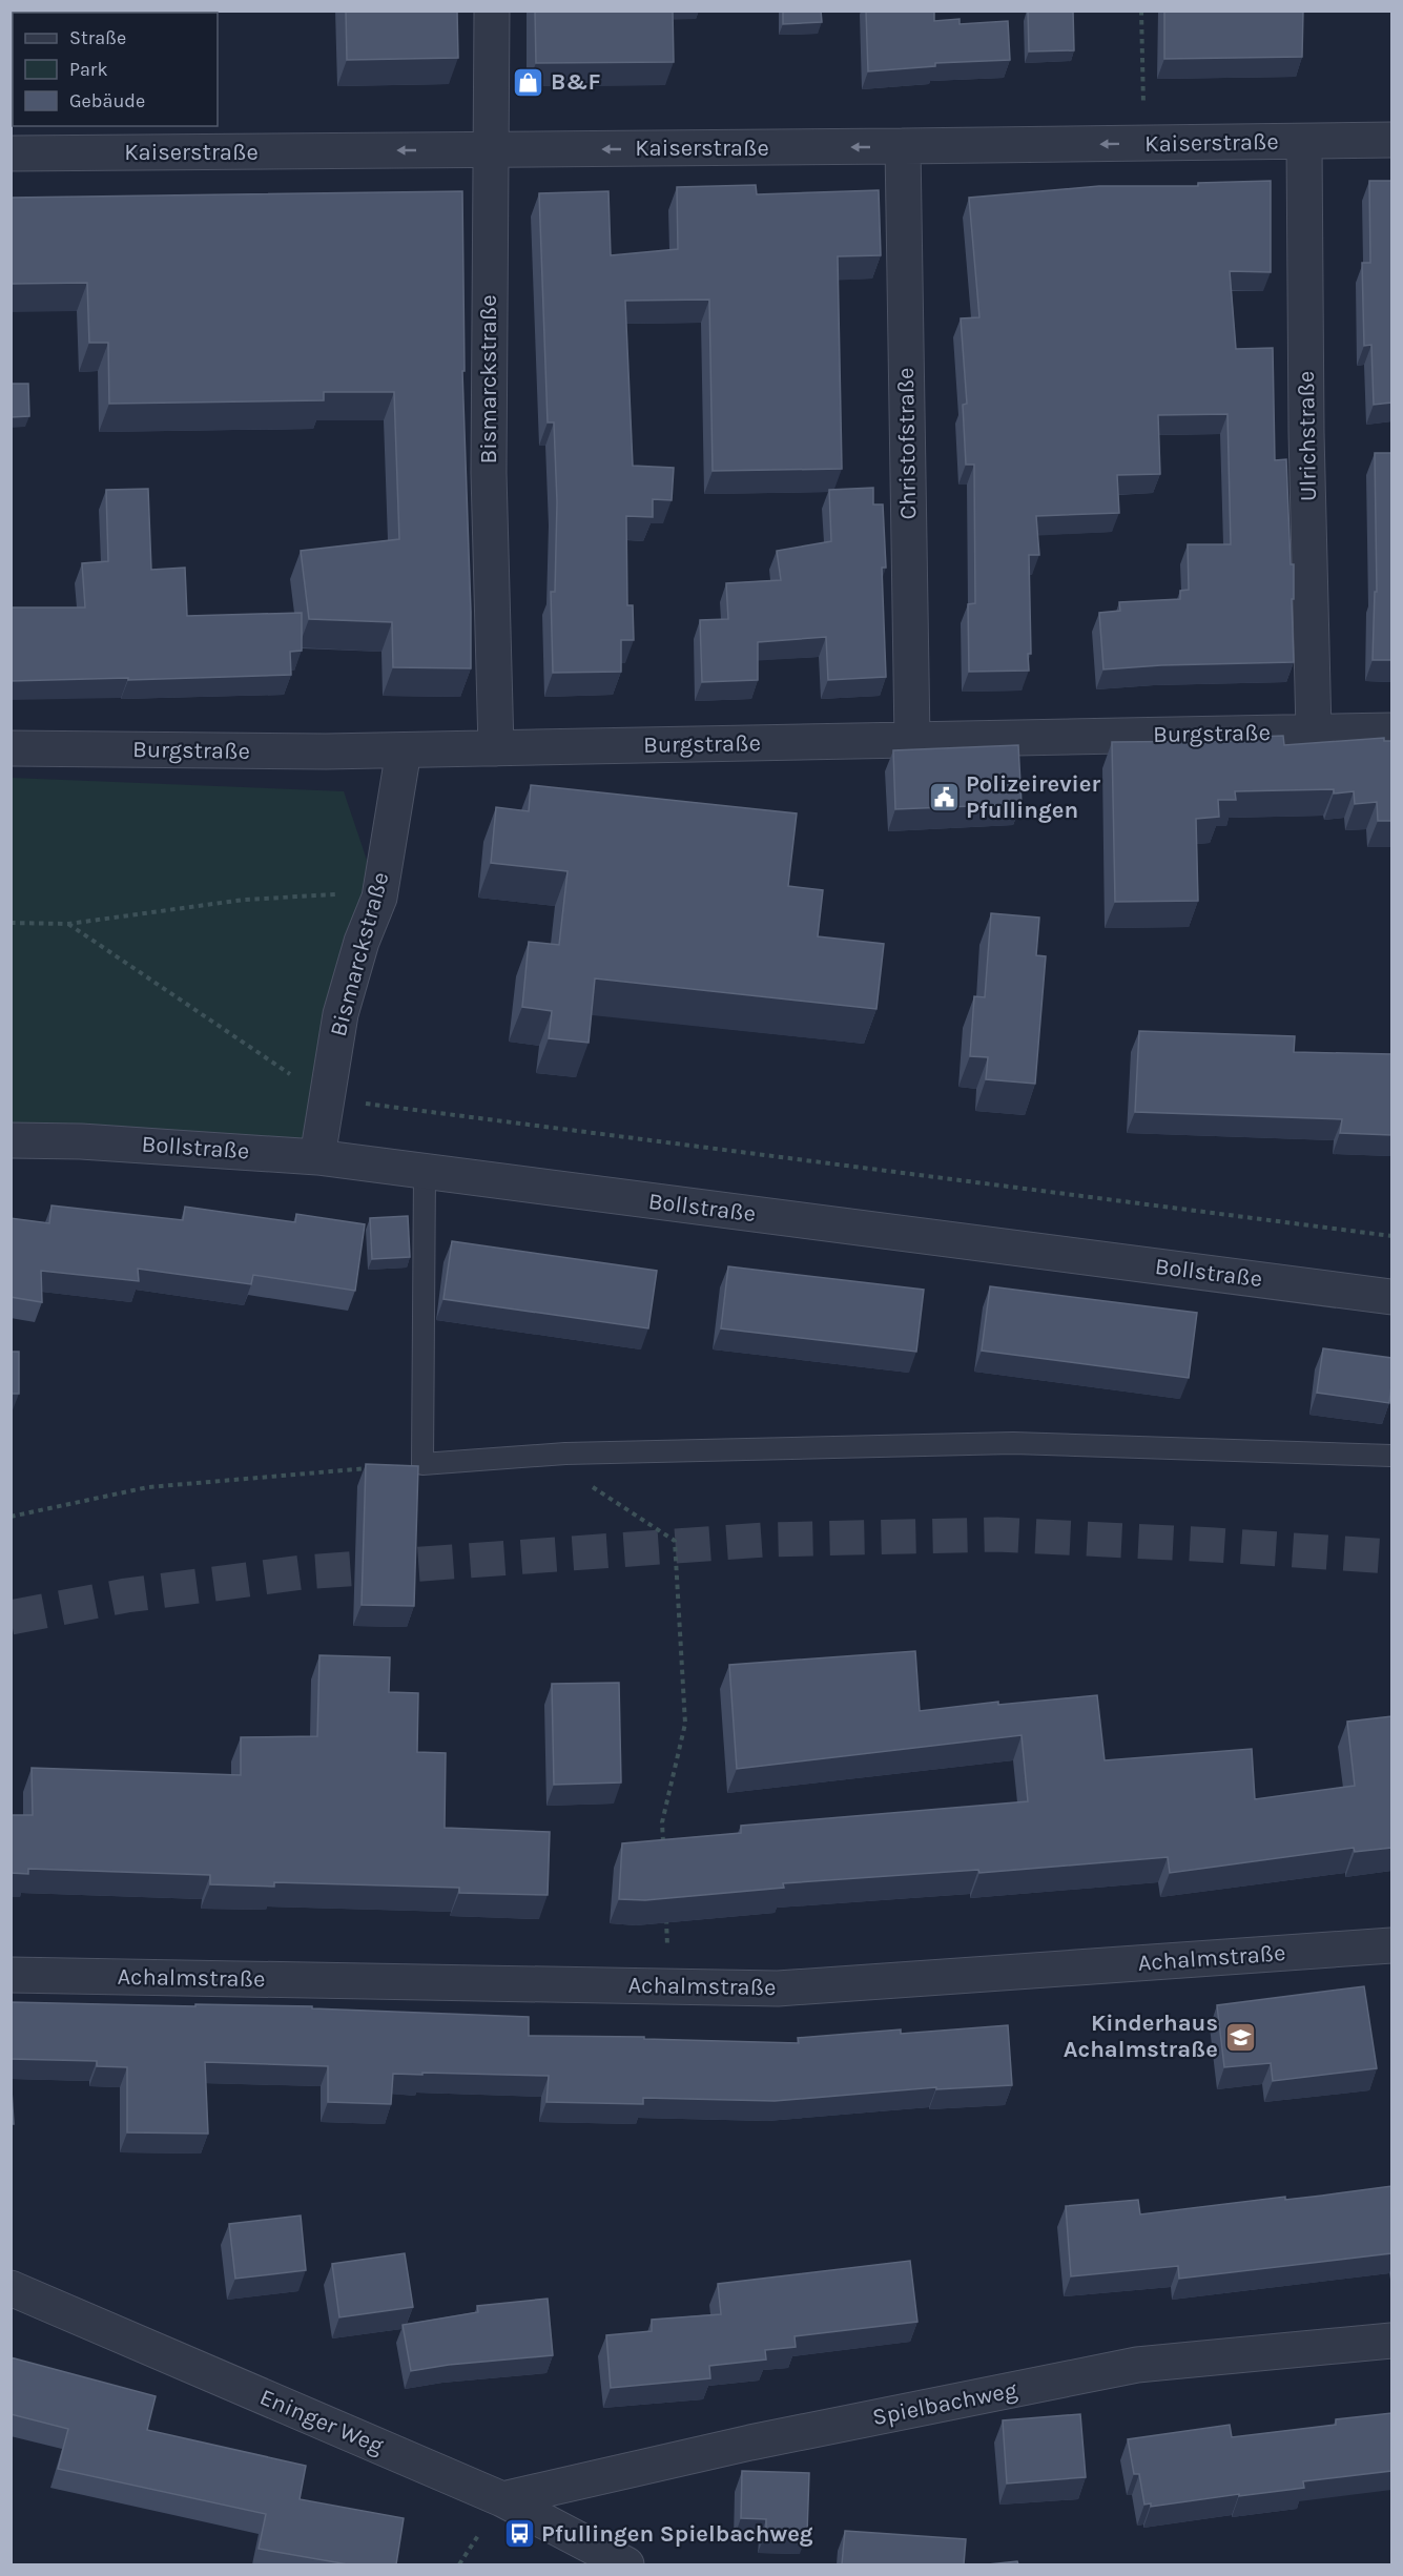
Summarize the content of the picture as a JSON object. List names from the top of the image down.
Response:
{
  "streets": {
    "street": [
      "Kaiserstraße",
      "Bismarckstraße",
      "Ulrichstraße",
      "Christofstraße",
      "Burgstraße",
      "Bollstraße",
      "Achalmstraße",
      "Spielbachweg",
      "Eninger Weg"
    ]
  },
  "crossings": [
    ["Kaiserstraße", "Bismarckstraße"],
    ["Kaiserstraße", "Ulrichstraße"],
    ["Kaiserstraße", "Christofstraße"],
    ["Bismarckstraße", "Burgstraße"],
    ["Bismarckstraße", "Bollstraße"],
    ["Ulrichstraße", "Burgstraße"],
    ["Christofstraße", "Burgstraße"],
    ["Spielbachweg", "Eninger Weg"]
  ],
  "one_way": ["Kaiserstraße"],
  "places": {
    "shop": ["B&F"],
    "public building": ["Polizeirevier Pfullingen"],
    "school or university": ["Kinderhaus Achalmstraße"],
    "bus stop": ["Pfullingen Spielbachweg"]
  },
  "legend": ["Straße", "Park", "Gebäude"]
}
